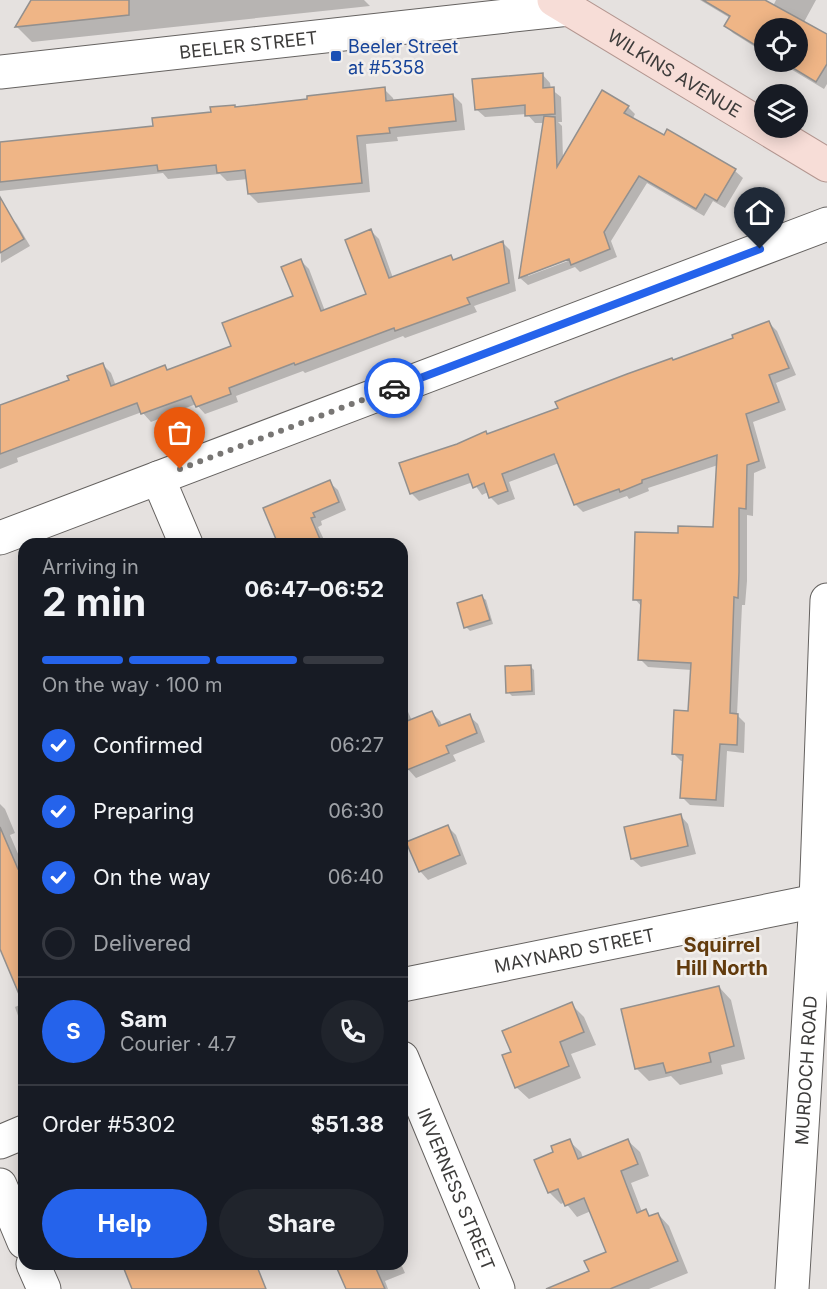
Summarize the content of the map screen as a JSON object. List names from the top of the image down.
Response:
{
  "streets": {
    "main road": ["WILKINS AVENUE"],
    "street": [
      "BEELER STREET",
      "MAYNARD STREET",
      "MURDOCH ROAD",
      "INVERNESS STREET"
    ]
  },
  "crossings": [
    ["BEELER STREET", "WILKINS AVENUE"],
    ["MAYNARD STREET", "MURDOCH ROAD"]
  ],
  "districts": ["Squirrel Hill North"],
  "places": {
    "transit": ["Beeler Street at #5358"]
  },
  "page": {
    "heading": ["2 min", "Arriving in", "06:47–06:52"],
    "panel": [
      "Sam",
      "Courier · 4.7",
      "Order #5302",
      "$51.38"
    ],
    "bar": "On the way · 100 m",
    "list": [
      ["Confirmed", "06:27"],
      ["Preparing", "06:30"],
      ["On the way", "06:40"],
      "Delivered"
    ],
    "round": "S",
    "buttons": ["Help", "Share"]
  }
}
